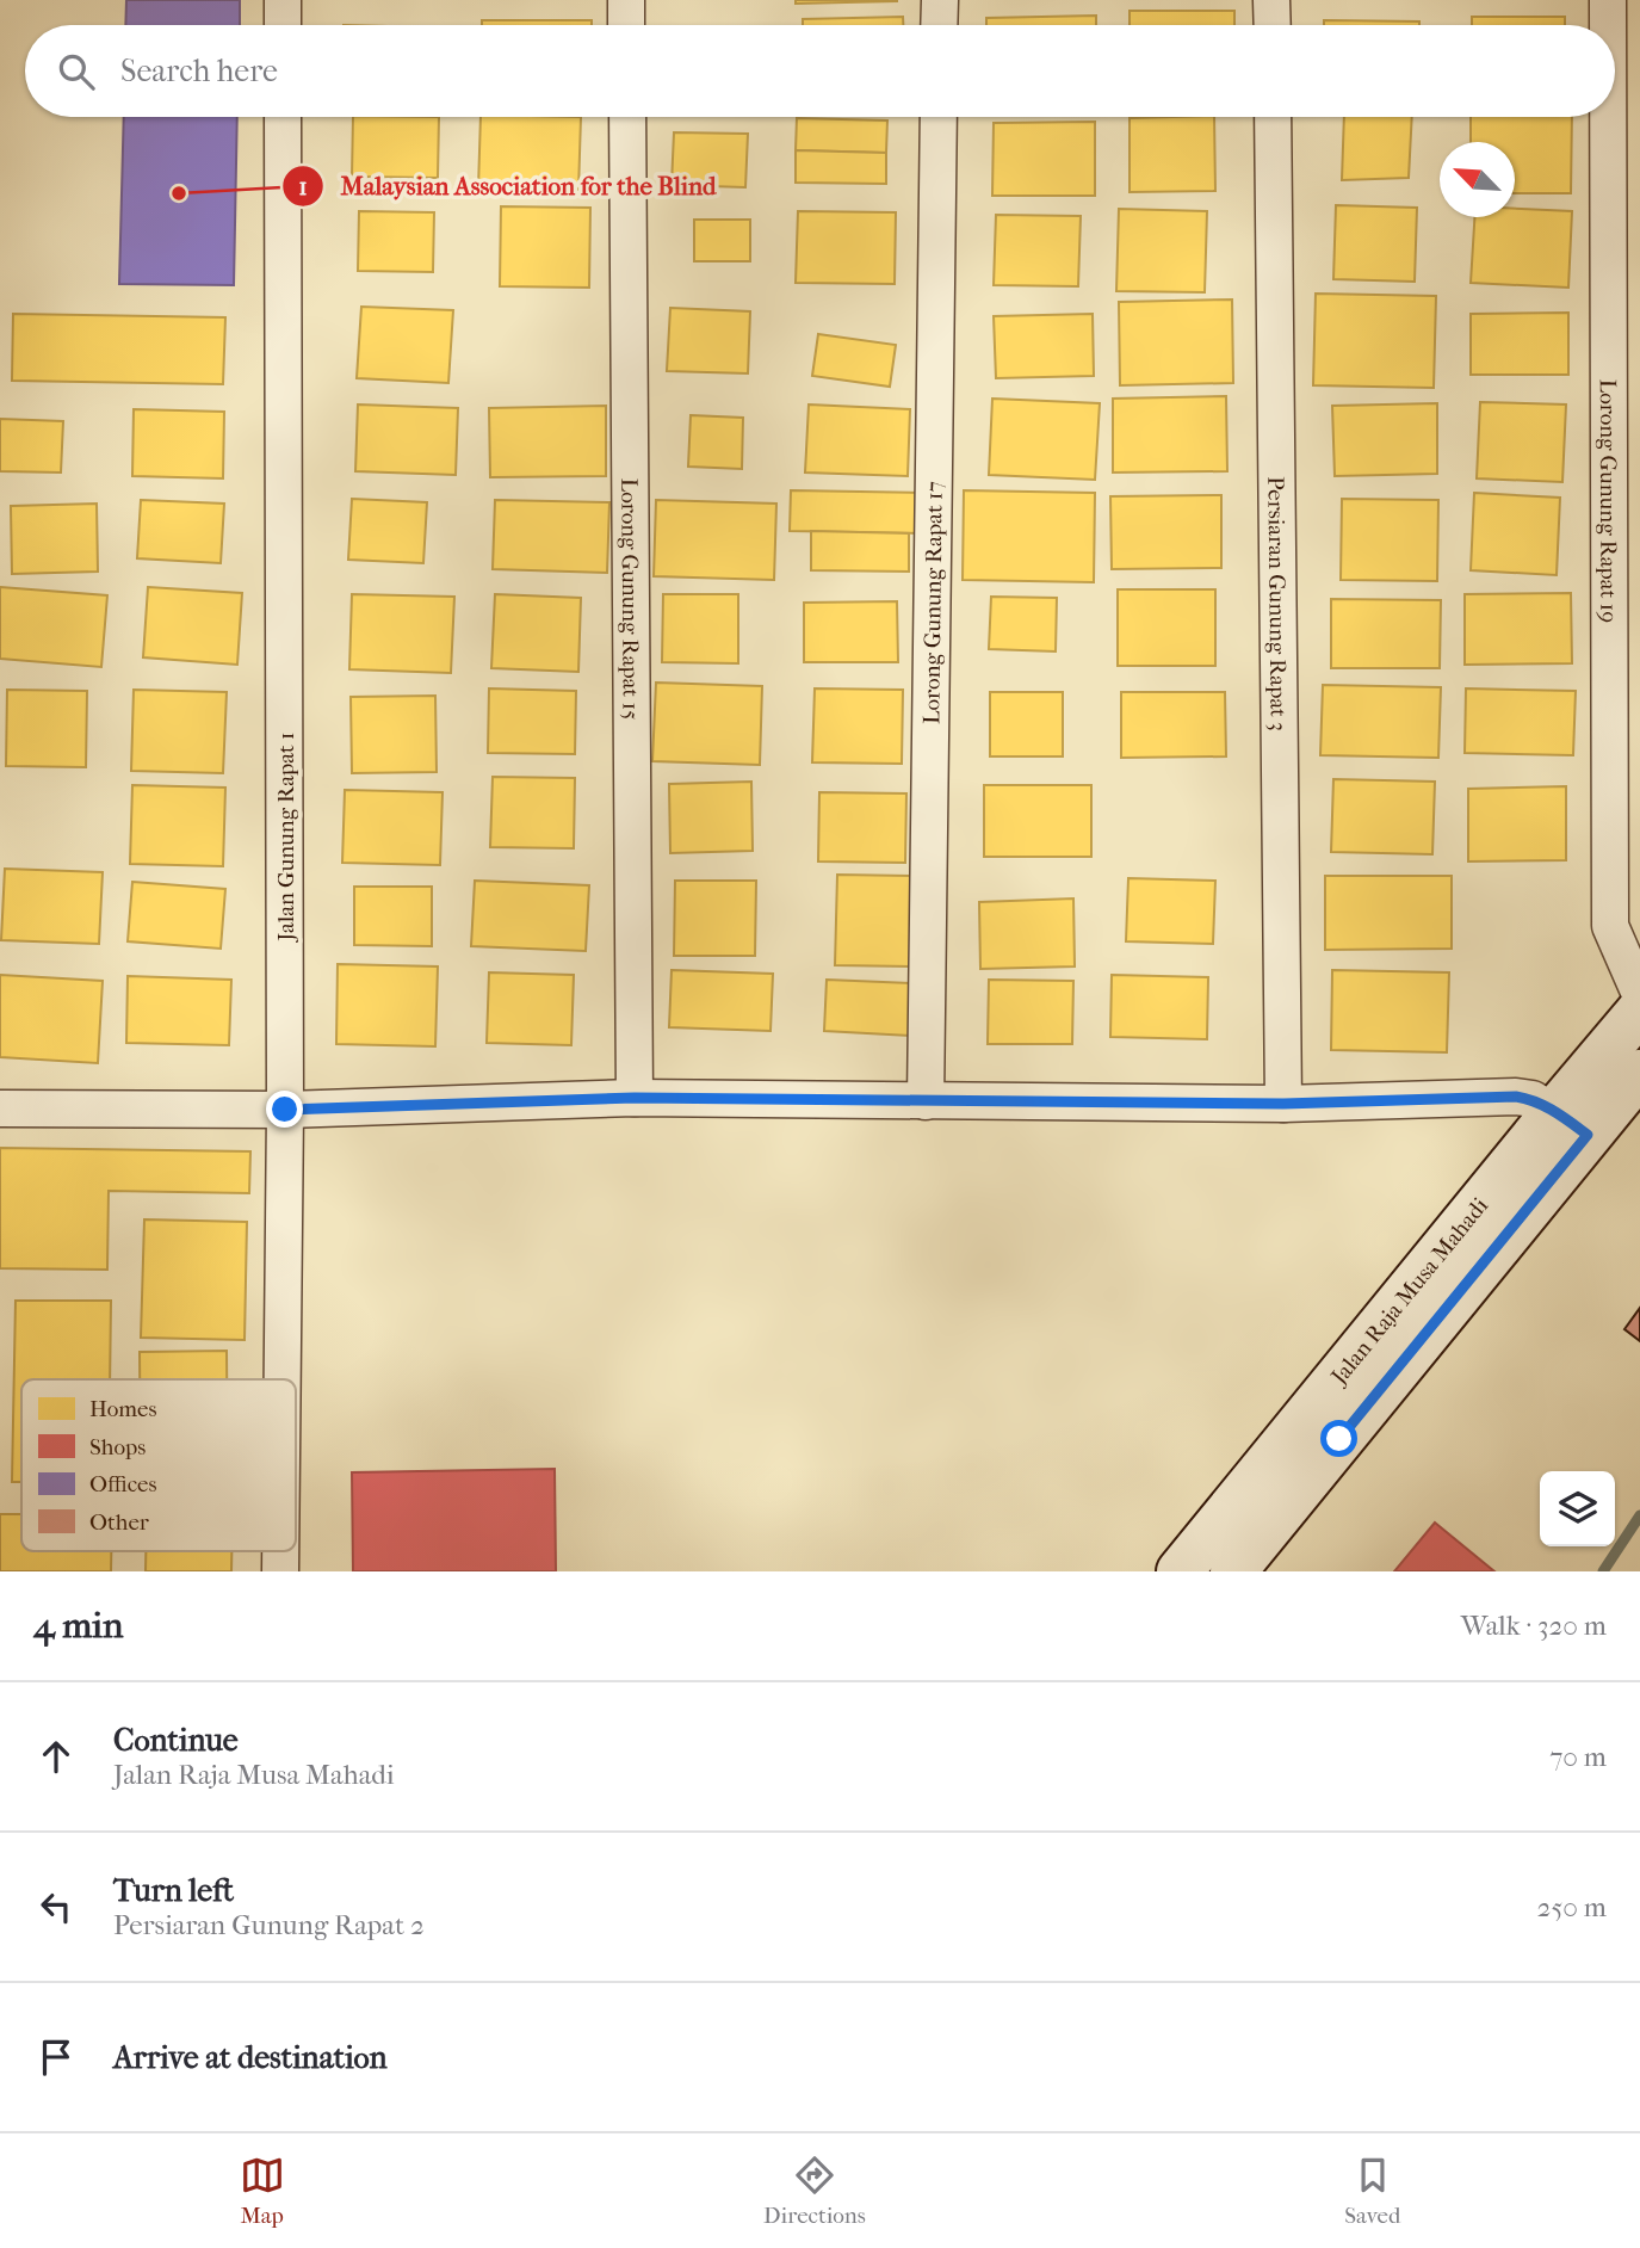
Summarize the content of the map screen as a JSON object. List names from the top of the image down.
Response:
{
  "streets": {
    "main road": ["Jalan Raja Musa Mahadi"],
    "street": [
      "Lorong Gunung Rapat 19",
      "Lorong Gunung Rapat 15",
      "Lorong Gunung Rapat 17",
      "Persiaran Gunung Rapat 3",
      "Jalan Gunung Rapat 1"
    ]
  },
  "places": ["Malaysian Association for the Blind"],
  "legend": [
    "Homes",
    "Shops",
    "Offices",
    "Other"
  ],
  "north": "top left",
  "page": {
    "search": "Search here",
    "heading": ["4 min", "Walk · 320 m"],
    "list": [
      ["Continue", "Jalan Raja Musa Mahadi", "70 m"],
      ["Turn left", "Persiaran Gunung Rapat 2", "250 m"],
      "Arrive at destination"
    ],
    "nav": ["Map", "Directions", "Saved"]
  }
}
